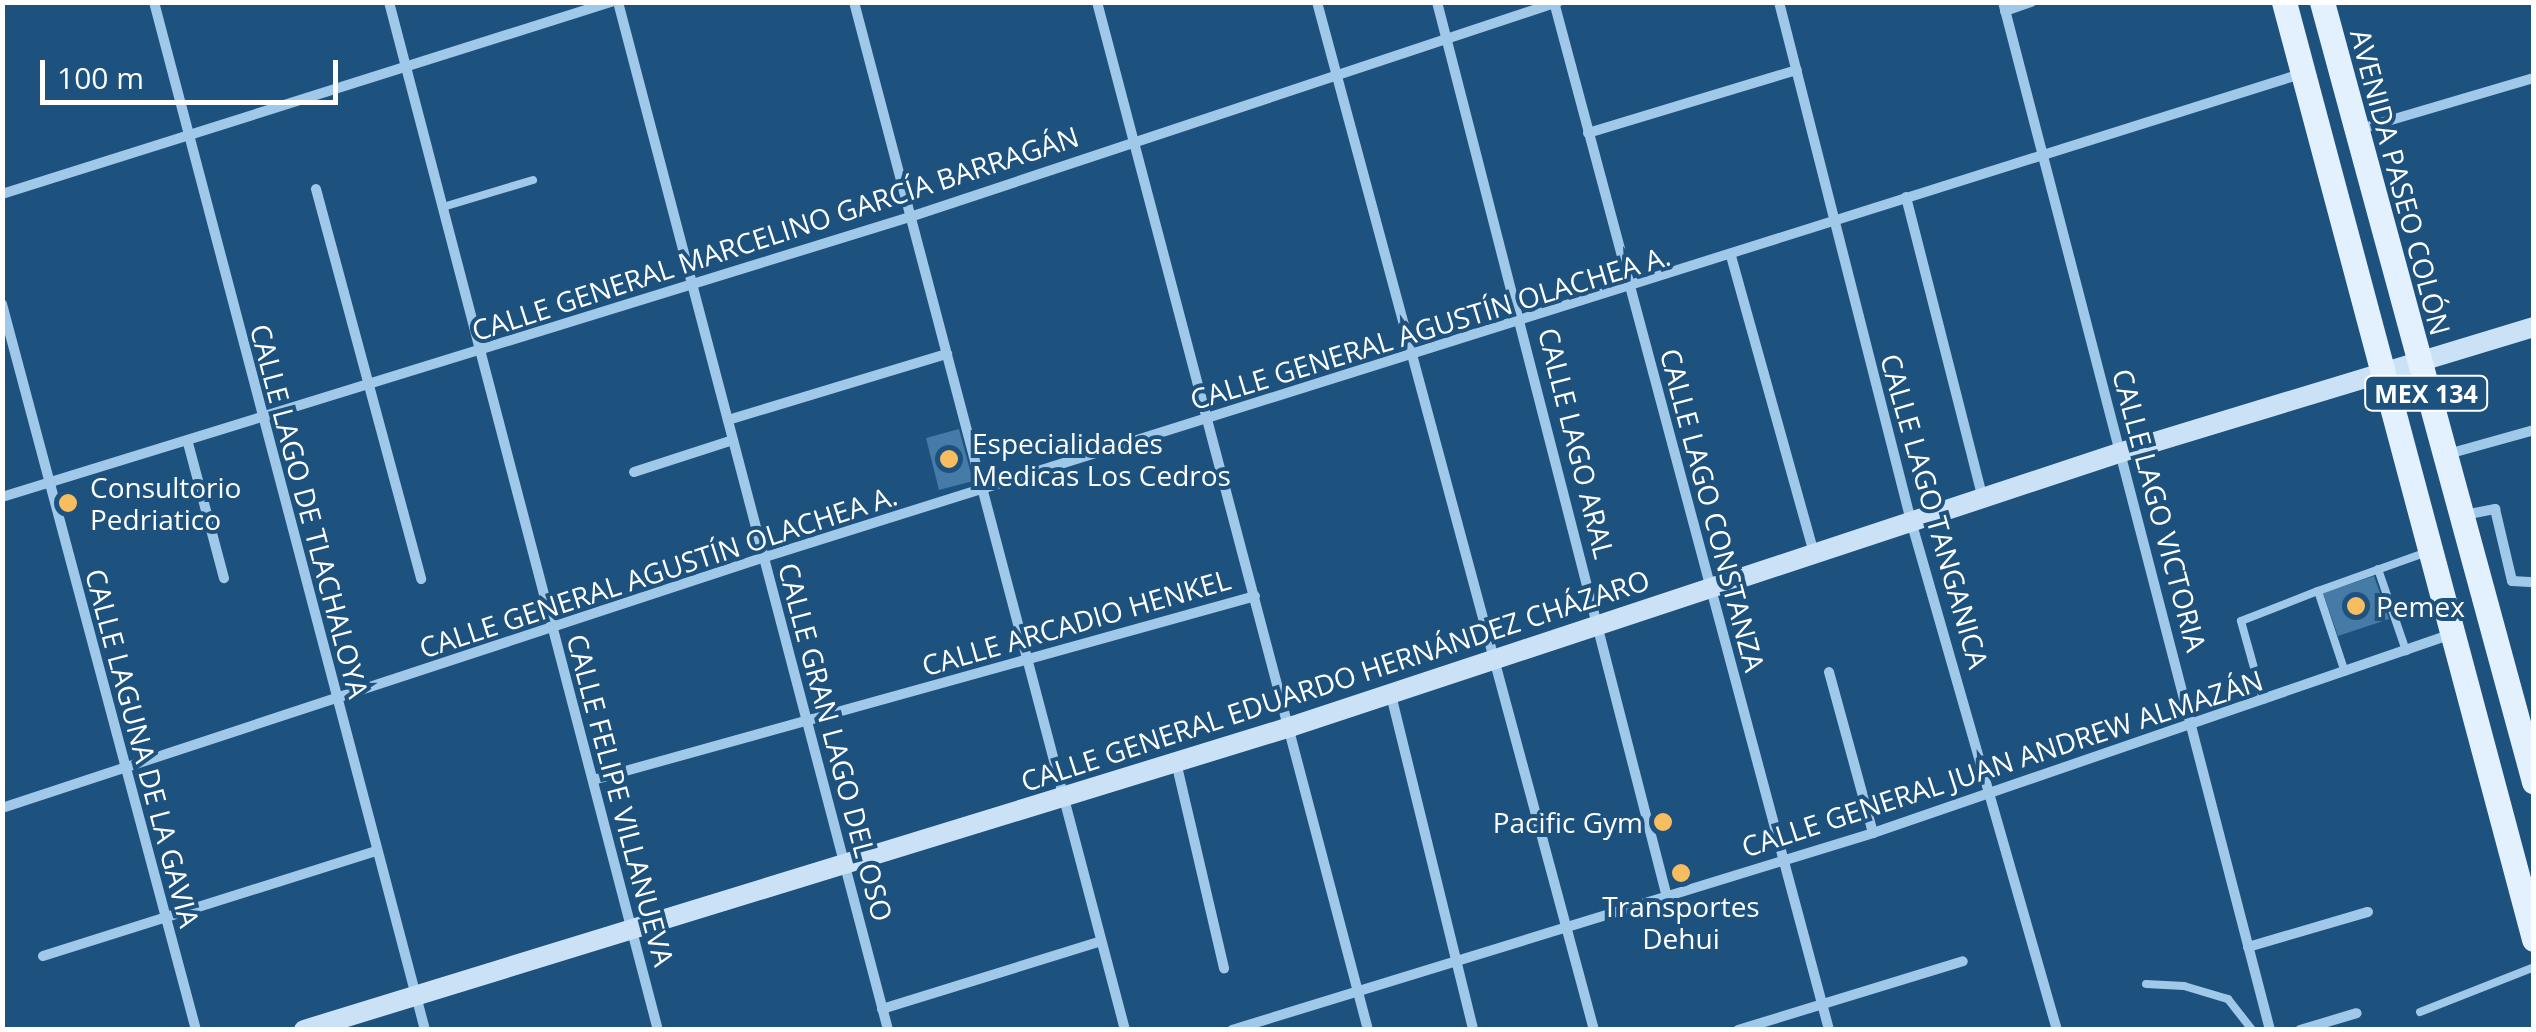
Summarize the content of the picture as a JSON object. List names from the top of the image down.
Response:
{
  "streets": {
    "main road": ["AVENIDA PASEO COLÓN", "MEX 134", "CALLE GENERAL EDUARDO HERNÁNDEZ CHÁZARO"],
    "street": [
      "CALLE GENERAL MARCELINO GARCÍA BARRAGÁN",
      "CALLE GENERAL AGUSTÍN OLACHEA A.",
      "CALLE LAGO ARAL",
      "CALLE LAGO CONSTANZA",
      "CALLE LAGO VICTORIA",
      "CALLE LAGO DE TLACHALOYA",
      "CALLE LAGO TANGANICA",
      "CALLE ARCADIO HENKEL",
      "CALLE GRAN LAGO DEL OSO",
      "CALLE LAGUNA DE LA GAVIA",
      "CALLE GENERAL JUAN ANDREW ALMAZÁN",
      "CALLE FELIPE VILLANUEVA"
    ]
  },
  "crossings": [
    ["AVENIDA PASEO COLÓN", "CALLE GENERAL EDUARDO HERNÁNDEZ CHÁZARO"],
    ["CALLE GENERAL MARCELINO GARCÍA BARRAGÁN", "CALLE LAGO ARAL"],
    ["CALLE GENERAL MARCELINO GARCÍA BARRAGÁN", "CALLE LAGO CONSTANZA"],
    ["CALLE GENERAL MARCELINO GARCÍA BARRAGÁN", "CALLE LAGO DE TLACHALOYA"],
    ["CALLE GENERAL MARCELINO GARCÍA BARRAGÁN", "CALLE GRAN LAGO DEL OSO"],
    ["CALLE GENERAL MARCELINO GARCÍA BARRAGÁN", "CALLE LAGUNA DE LA GAVIA"],
    ["CALLE GENERAL MARCELINO GARCÍA BARRAGÁN", "CALLE FELIPE VILLANUEVA"],
    ["CALLE GENERAL AGUSTÍN OLACHEA A.", "MEX 134"],
    ["CALLE GENERAL AGUSTÍN OLACHEA A.", "CALLE LAGO ARAL"],
    ["CALLE GENERAL AGUSTÍN OLACHEA A.", "CALLE LAGO CONSTANZA"],
    ["CALLE GENERAL AGUSTÍN OLACHEA A.", "CALLE LAGO VICTORIA"],
    ["CALLE GENERAL AGUSTÍN OLACHEA A.", "CALLE LAGO DE TLACHALOYA"],
    ["CALLE GENERAL AGUSTÍN OLACHEA A.", "CALLE LAGO TANGANICA"],
    ["CALLE GENERAL AGUSTÍN OLACHEA A.", "CALLE GRAN LAGO DEL OSO"],
    ["CALLE GENERAL AGUSTÍN OLACHEA A.", "CALLE LAGUNA DE LA GAVIA"],
    ["CALLE GENERAL AGUSTÍN OLACHEA A.", "CALLE FELIPE VILLANUEVA"],
    ["MEX 134", "CALLE GENERAL EDUARDO HERNÁNDEZ CHÁZARO"],
    ["MEX 134", "CALLE GENERAL JUAN ANDREW ALMAZÁN"],
    ["CALLE LAGO ARAL", "CALLE GENERAL EDUARDO HERNÁNDEZ CHÁZARO"],
    ["CALLE LAGO ARAL", "CALLE GENERAL JUAN ANDREW ALMAZÁN"],
    ["CALLE LAGO CONSTANZA", "CALLE GENERAL EDUARDO HERNÁNDEZ CHÁZARO"],
    ["CALLE LAGO CONSTANZA", "CALLE GENERAL JUAN ANDREW ALMAZÁN"],
    ["CALLE LAGO VICTORIA", "CALLE GENERAL EDUARDO HERNÁNDEZ CHÁZARO"],
    ["CALLE LAGO VICTORIA", "CALLE GENERAL JUAN ANDREW ALMAZÁN"],
    ["CALLE LAGO DE TLACHALOYA", "CALLE GENERAL EDUARDO HERNÁNDEZ CHÁZARO"],
    ["CALLE LAGO TANGANICA", "CALLE GENERAL EDUARDO HERNÁNDEZ CHÁZARO"],
    ["CALLE LAGO TANGANICA", "CALLE GENERAL JUAN ANDREW ALMAZÁN"],
    ["CALLE ARCADIO HENKEL", "CALLE GENERAL EDUARDO HERNÁNDEZ CHÁZARO"],
    ["CALLE ARCADIO HENKEL", "CALLE GRAN LAGO DEL OSO"],
    ["CALLE ARCADIO HENKEL", "CALLE GENERAL JUAN ANDREW ALMAZÁN"],
    ["CALLE ARCADIO HENKEL", "CALLE FELIPE VILLANUEVA"],
    ["CALLE GENERAL EDUARDO HERNÁNDEZ CHÁZARO", "CALLE GRAN LAGO DEL OSO"],
    ["CALLE GENERAL EDUARDO HERNÁNDEZ CHÁZARO", "CALLE FELIPE VILLANUEVA"]
  ],
  "places": [
    "Especialidades Medicas Los Cedros",
    "Consultorio Pedriatico",
    "Pemex",
    "Pacific Gym",
    "Transportes Dehui"
  ],
  "scale_bar": "100 m"
}
